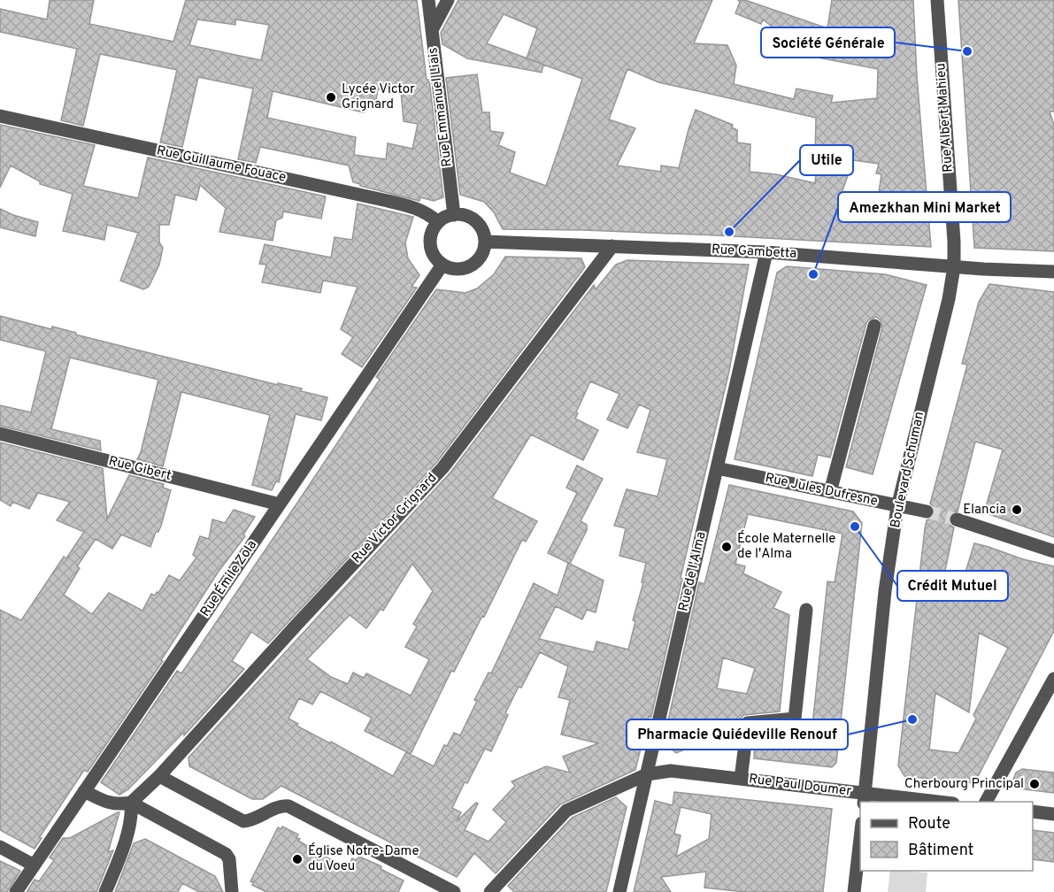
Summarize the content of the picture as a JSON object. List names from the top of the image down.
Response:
{
  "streets": {
    "street": [
      "Rue Emmanuel Liais",
      "Rue Albert Mahieu",
      "Rue Guillaume Fouace",
      "Rue Gambetta",
      "Rue Gibert",
      "Boulevard Schuman",
      "Rue Jules Dufresne",
      "Rue Victor Grignard",
      "Rue de l'Alma",
      "Rue Émile Zola",
      "Rue Paul Doumer"
    ]
  },
  "crossings": [
    ["Rue Emmanuel Liais", "Rue Guillaume Fouace"],
    ["Rue Emmanuel Liais", "Rue Gambetta"],
    ["Rue Emmanuel Liais", "Rue Émile Zola"],
    ["Rue Albert Mahieu", "Rue Gambetta"],
    ["Rue Albert Mahieu", "Boulevard Schuman"],
    ["Rue Guillaume Fouace", "Rue Gambetta"],
    ["Rue Guillaume Fouace", "Rue Émile Zola"],
    ["Rue Gambetta", "Boulevard Schuman"],
    ["Rue Gambetta", "Rue Victor Grignard"],
    ["Rue Gambetta", "Rue de l'Alma"],
    ["Rue Gambetta", "Rue Émile Zola"],
    ["Rue Gibert", "Rue Émile Zola"],
    ["Boulevard Schuman", "Rue Jules Dufresne"],
    ["Boulevard Schuman", "Rue Paul Doumer"],
    ["Rue Jules Dufresne", "Rue de l'Alma"],
    ["Rue de l'Alma", "Rue Paul Doumer"]
  ],
  "places": [
    "Société Générale",
    "Lycée Victor Grignard",
    "Utile",
    "Amezkhan Mini Market",
    "Elancia",
    "Crédit Mutuel",
    "École Maternelle de l'Alma",
    "Pharmacie Quiédeville Renouf",
    "Cherbourg Principal",
    "Église Notre-Dame du Voeu"
  ],
  "legend": ["Route", "Bâtiment"]
}
